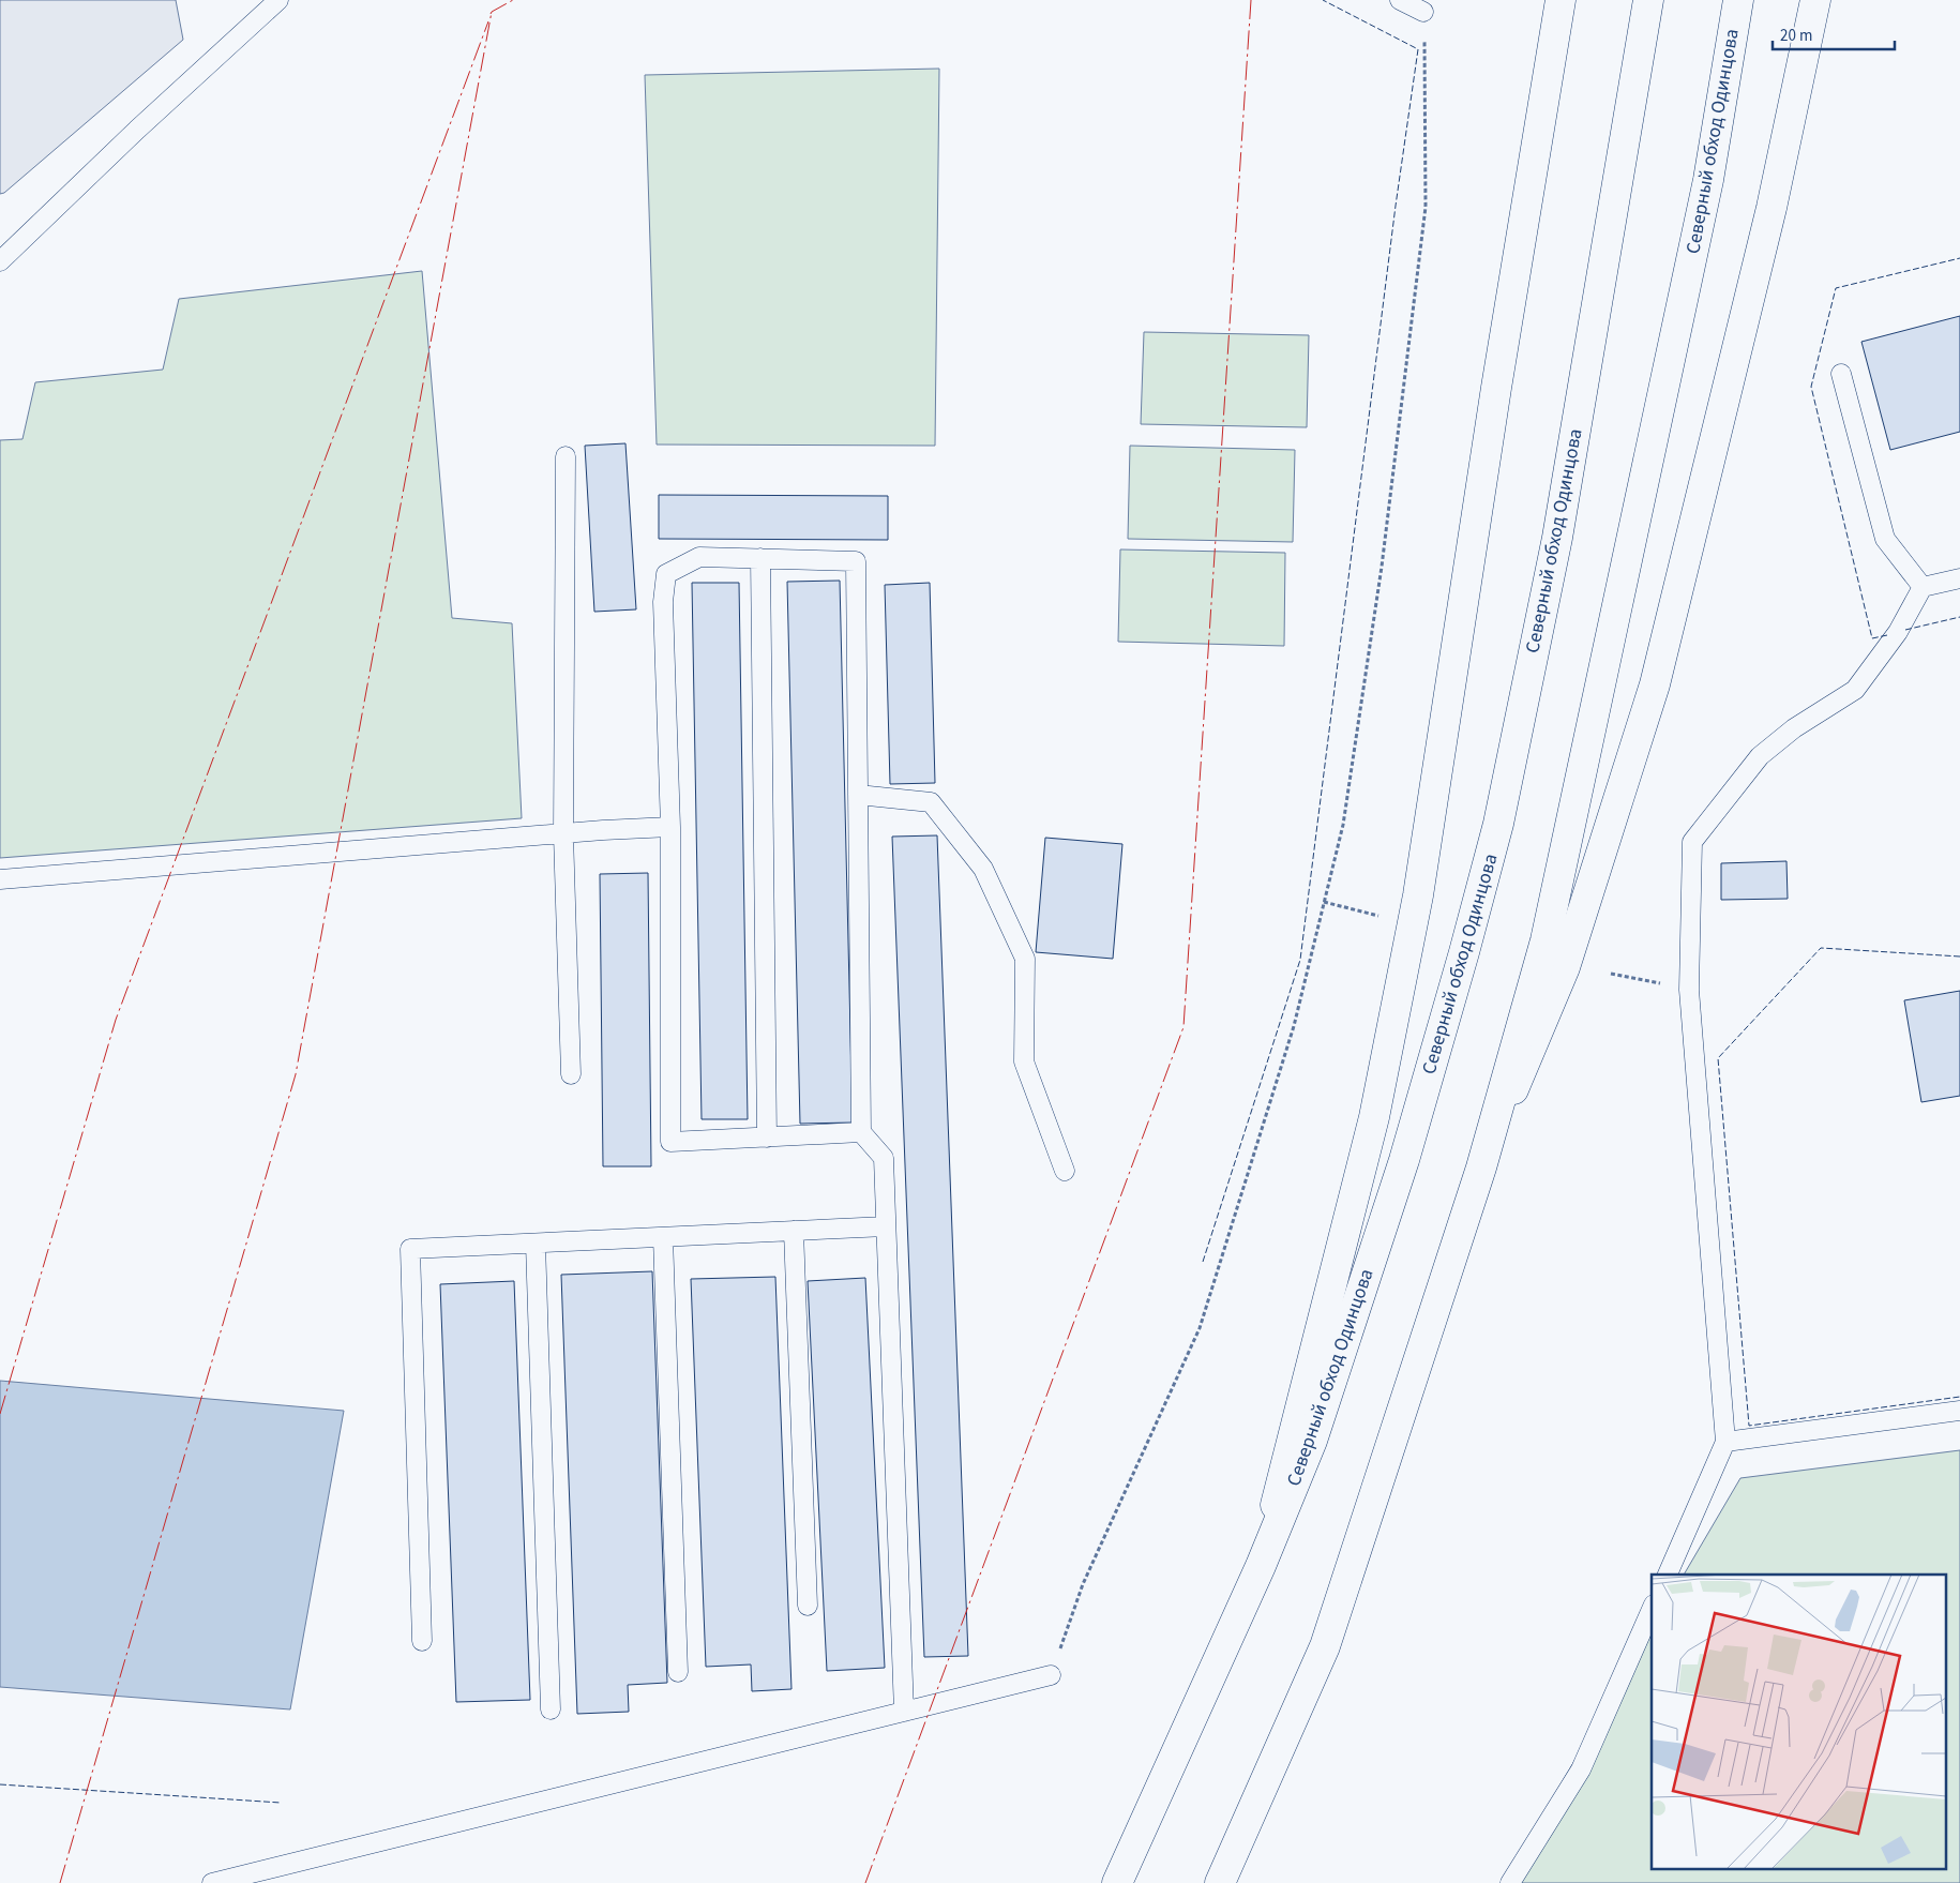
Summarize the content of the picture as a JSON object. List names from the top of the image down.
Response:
{
  "streets": {
    "main road": ["Северный обход Одинцова"]
  },
  "scale_bar": "20 m"
}
